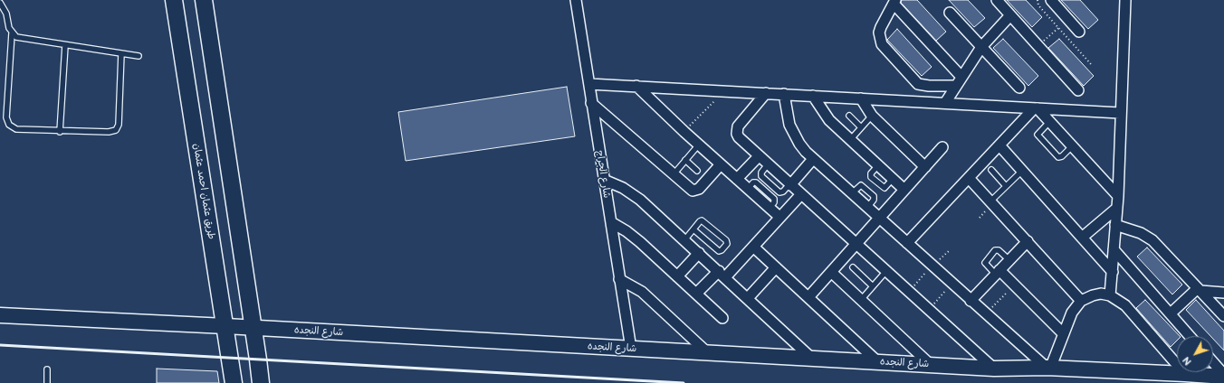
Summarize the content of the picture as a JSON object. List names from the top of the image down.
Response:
{
  "streets": {
    "main road": ["طريق عثمان احمد عثمان"],
    "street": ["شارع الجراج", "شارع النجده"]
  },
  "crossings": [
    ["شارع الجراج", "شارع النجده"],
    ["طريق عثمان احمد عثمان", "شارع النجده"]
  ],
  "north": "bottom left"
}
